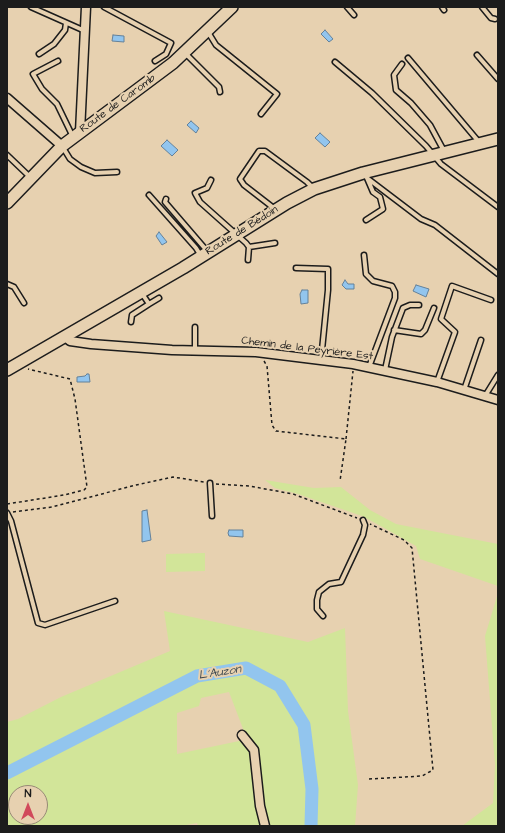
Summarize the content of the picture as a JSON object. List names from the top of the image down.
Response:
{
  "streets": {
    "main road": ["Route de Caromb", "Route de Bédoin"],
    "street": ["Chemin de la Peyrière Est"]
  },
  "crossings": [
    ["Route de Bédoin", "Chemin de la Peyrière Est"]
  ],
  "water": ["L'Auzon"],
  "north": "top"
}
